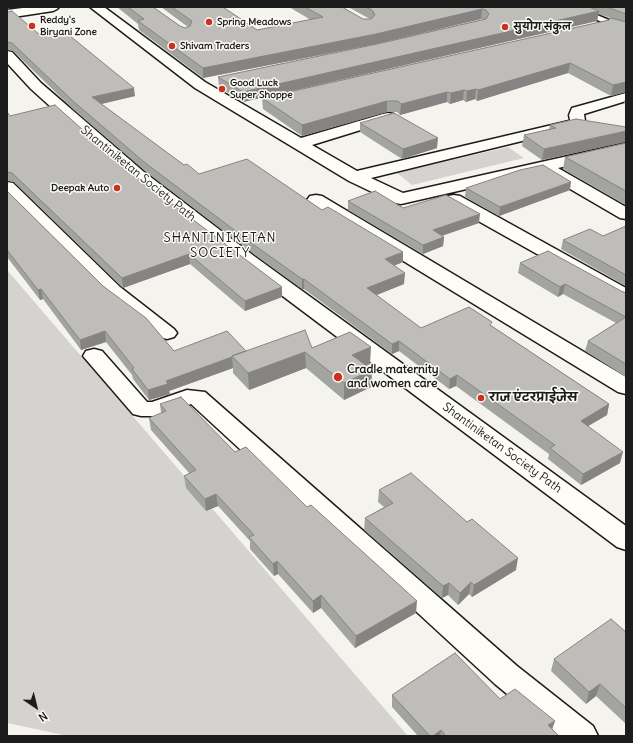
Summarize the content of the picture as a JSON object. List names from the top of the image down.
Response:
{
  "streets": {
    "street": ["Shantiniketan Society Path"]
  },
  "districts": ["SHANTINIKETAN SOCIETY"],
  "places": [
    "Spring Meadows",
    "Reddy's Biryani Zone",
    "सुयोग संकुल",
    "Shivam Traders",
    "Good Luck Super Shoppe",
    "Deepak Auto",
    "Cradle maternity and women care",
    "राज एंटरप्राईजेस"
  ],
  "north": "bottom right"
}
